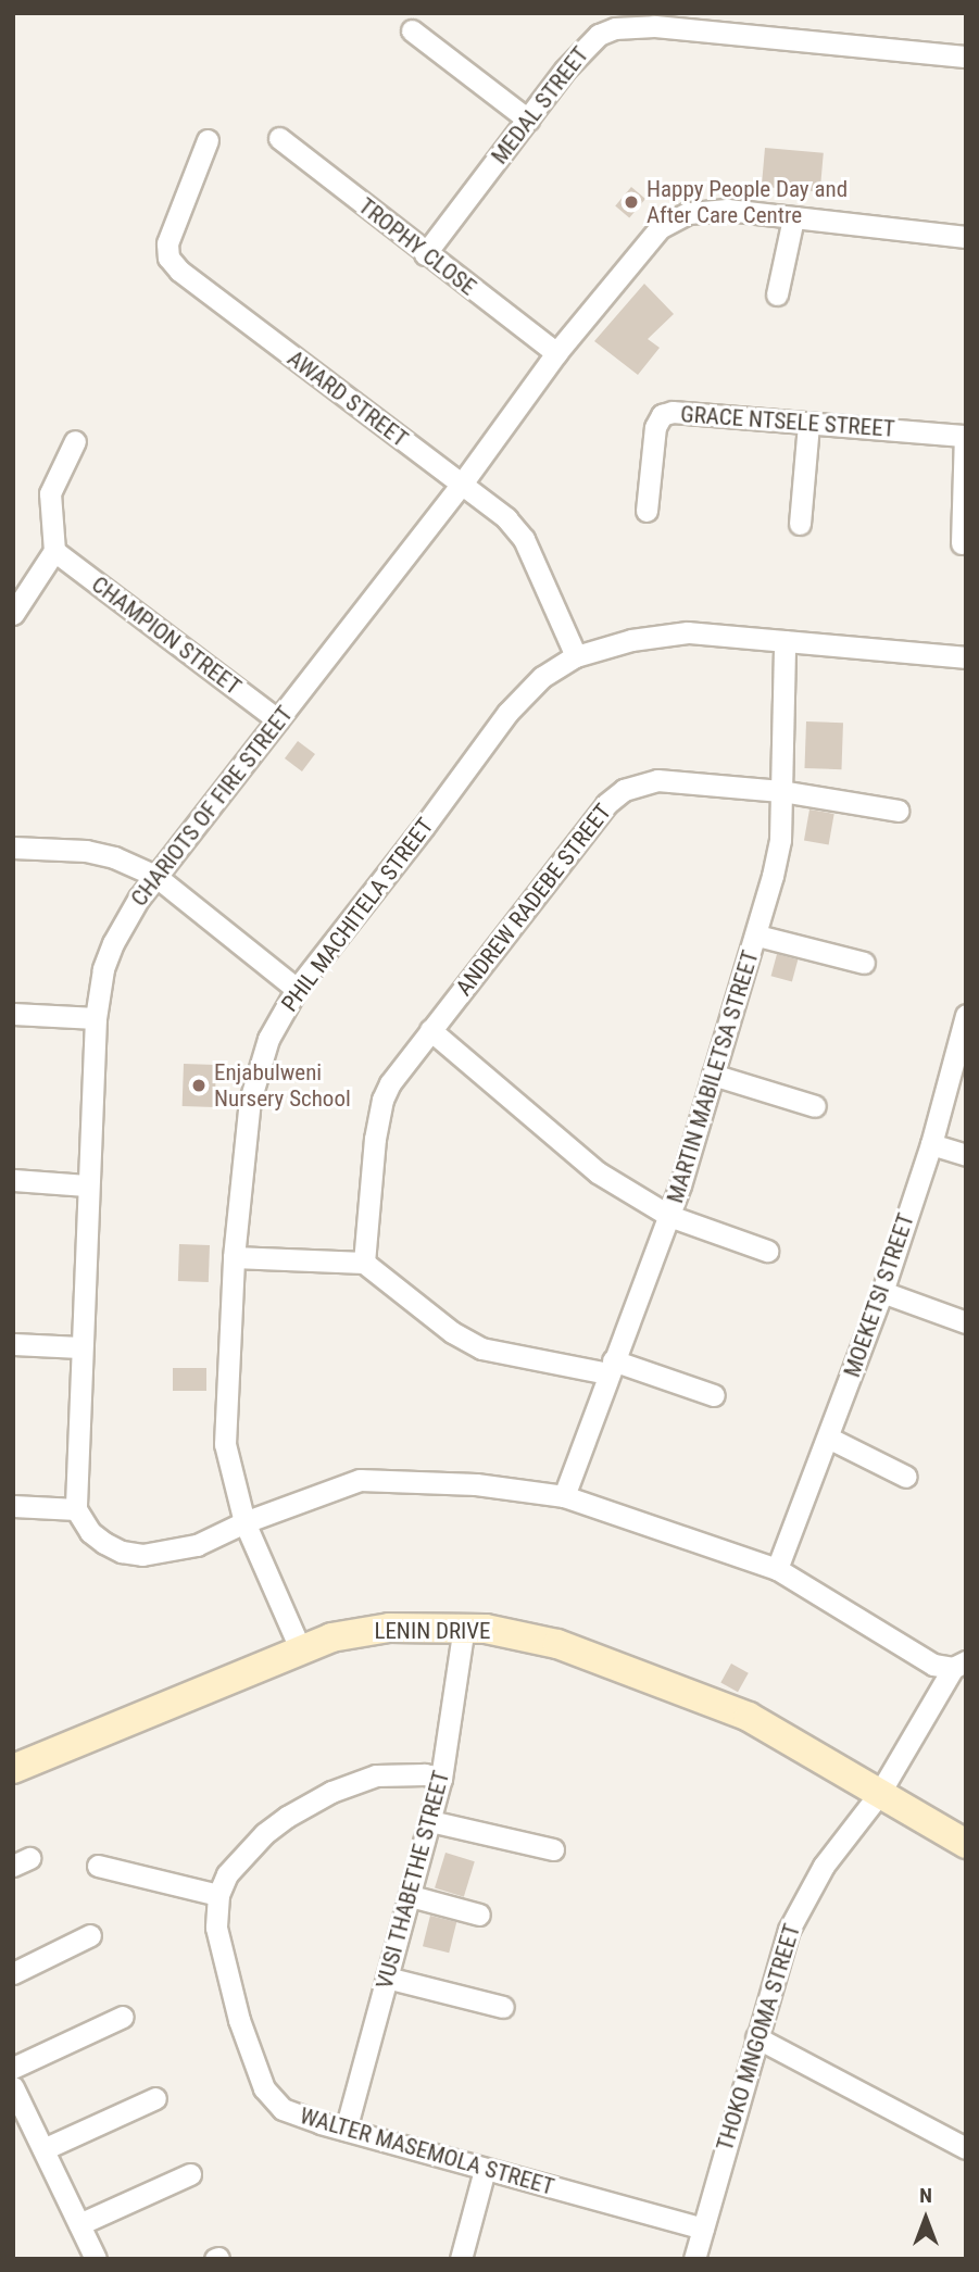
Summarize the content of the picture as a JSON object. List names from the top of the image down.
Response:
{
  "streets": {
    "street": [
      "MEDAL STREET",
      "TROPHY CLOSE",
      "AWARD STREET",
      "GRACE NTSELE STREET",
      "CHAMPION STREET",
      "CHARIOTS OF FIRE STREET",
      "ANDREW RADEBE STREET",
      "PHIL MACHITELA STREET",
      "MARTIN MABILETSA STREET",
      "MOEKETSI STREET",
      "LENIN DRIVE",
      "VUSI THABETHE STREET",
      "THOKO MNGOMA STREET",
      "WALTER MASEMOLA STREET"
    ]
  },
  "crossings": [
    ["MEDAL STREET", "TROPHY CLOSE"],
    ["TROPHY CLOSE", "CHARIOTS OF FIRE STREET"],
    ["AWARD STREET", "CHARIOTS OF FIRE STREET"],
    ["AWARD STREET", "PHIL MACHITELA STREET"],
    ["CHAMPION STREET", "CHARIOTS OF FIRE STREET"],
    ["ANDREW RADEBE STREET", "MARTIN MABILETSA STREET"],
    ["PHIL MACHITELA STREET", "MARTIN MABILETSA STREET"],
    ["PHIL MACHITELA STREET", "LENIN DRIVE"],
    ["LENIN DRIVE", "VUSI THABETHE STREET"],
    ["LENIN DRIVE", "THOKO MNGOMA STREET"],
    ["VUSI THABETHE STREET", "WALTER MASEMOLA STREET"],
    ["THOKO MNGOMA STREET", "WALTER MASEMOLA STREET"]
  ],
  "places": ["Happy People Day and After Care Centre", "Enjabulweni Nursery School"],
  "north": "top"
}
